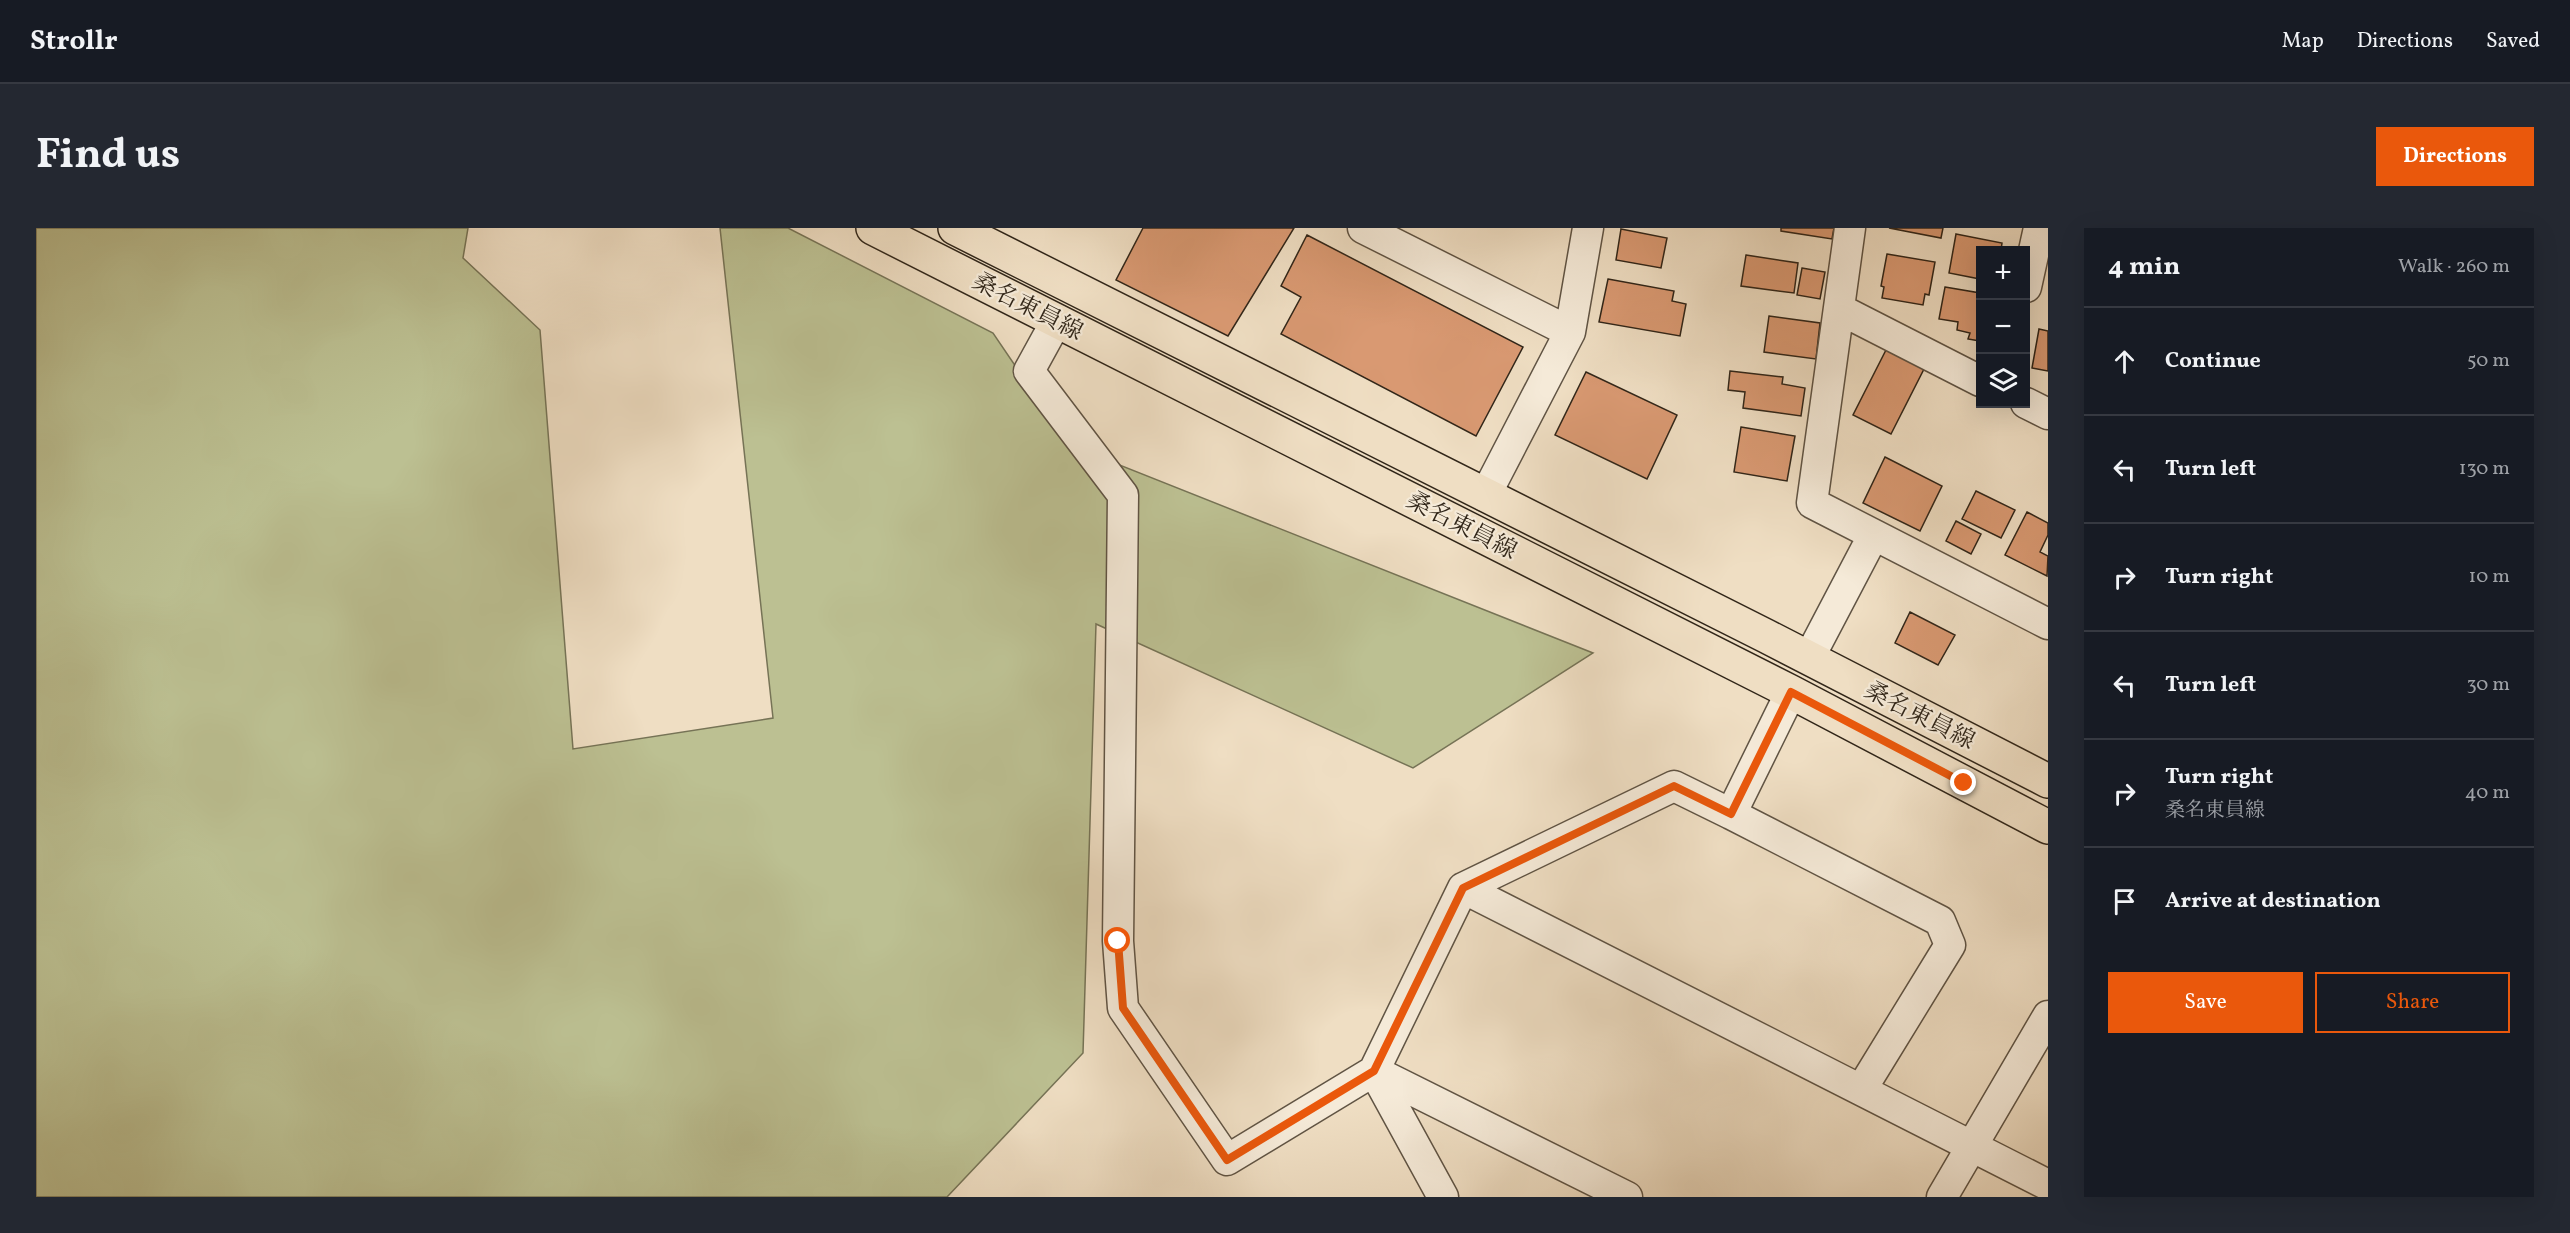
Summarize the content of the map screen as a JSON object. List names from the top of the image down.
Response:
{
  "streets": {
    "main road": ["桑名東員線"]
  },
  "page": {
    "header": "Strollr",
    "nav": ["Map", "Directions", "Saved"],
    "title": "Find us",
    "buttons": [
      "Directions",
      ["Save", "Share"]
    ],
    "heading": ["4 min", "Walk · 260 m"],
    "map_buttons": ["+", "−"],
    "list": [
      ["Continue", "50 m"],
      ["Turn left", "130 m"],
      ["Turn right", "10 m"],
      ["Turn left", "30 m"],
      ["Turn right", "桑名東員線", "40 m"],
      "Arrive at destination"
    ]
  }
}
